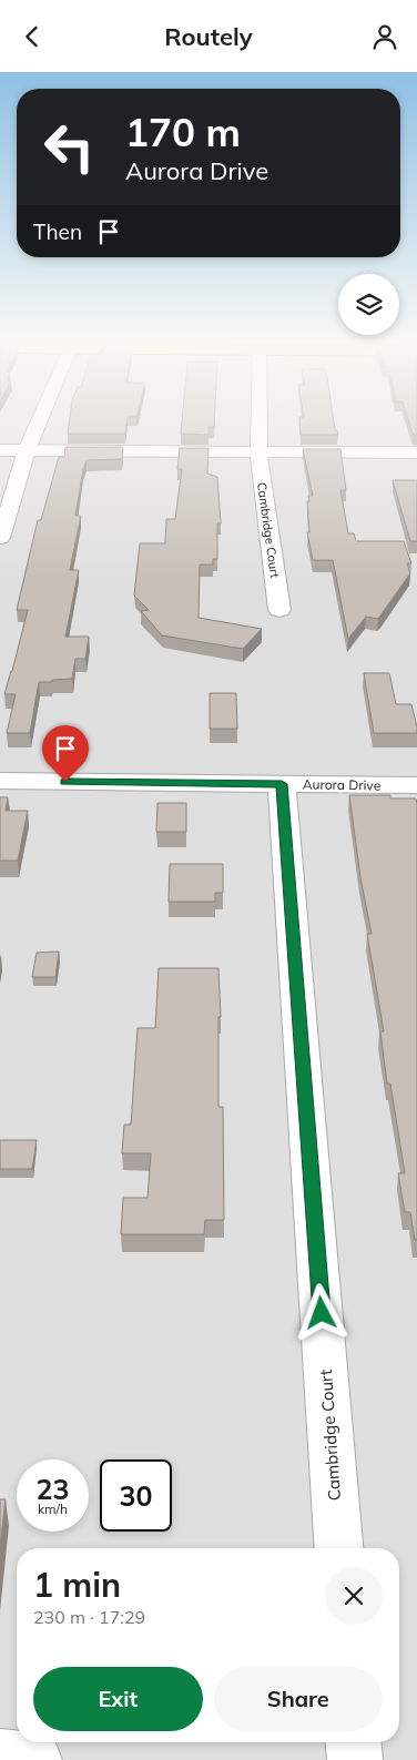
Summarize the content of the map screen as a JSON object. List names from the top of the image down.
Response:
{
  "streets": {
    "street": ["Cambridge Court", "Aurora Drive"]
  },
  "crossings": [
    ["Cambridge Court", "Aurora Drive"]
  ],
  "page": {
    "header": "Routely",
    "turn": ["170 m", "Aurora Drive"],
    "then": "Then",
    "speed": "23 km/h",
    "limit": "30",
    "heading": ["1 min", "230 m · 17:29"],
    "buttons": ["Exit", "Share"]
  }
}
